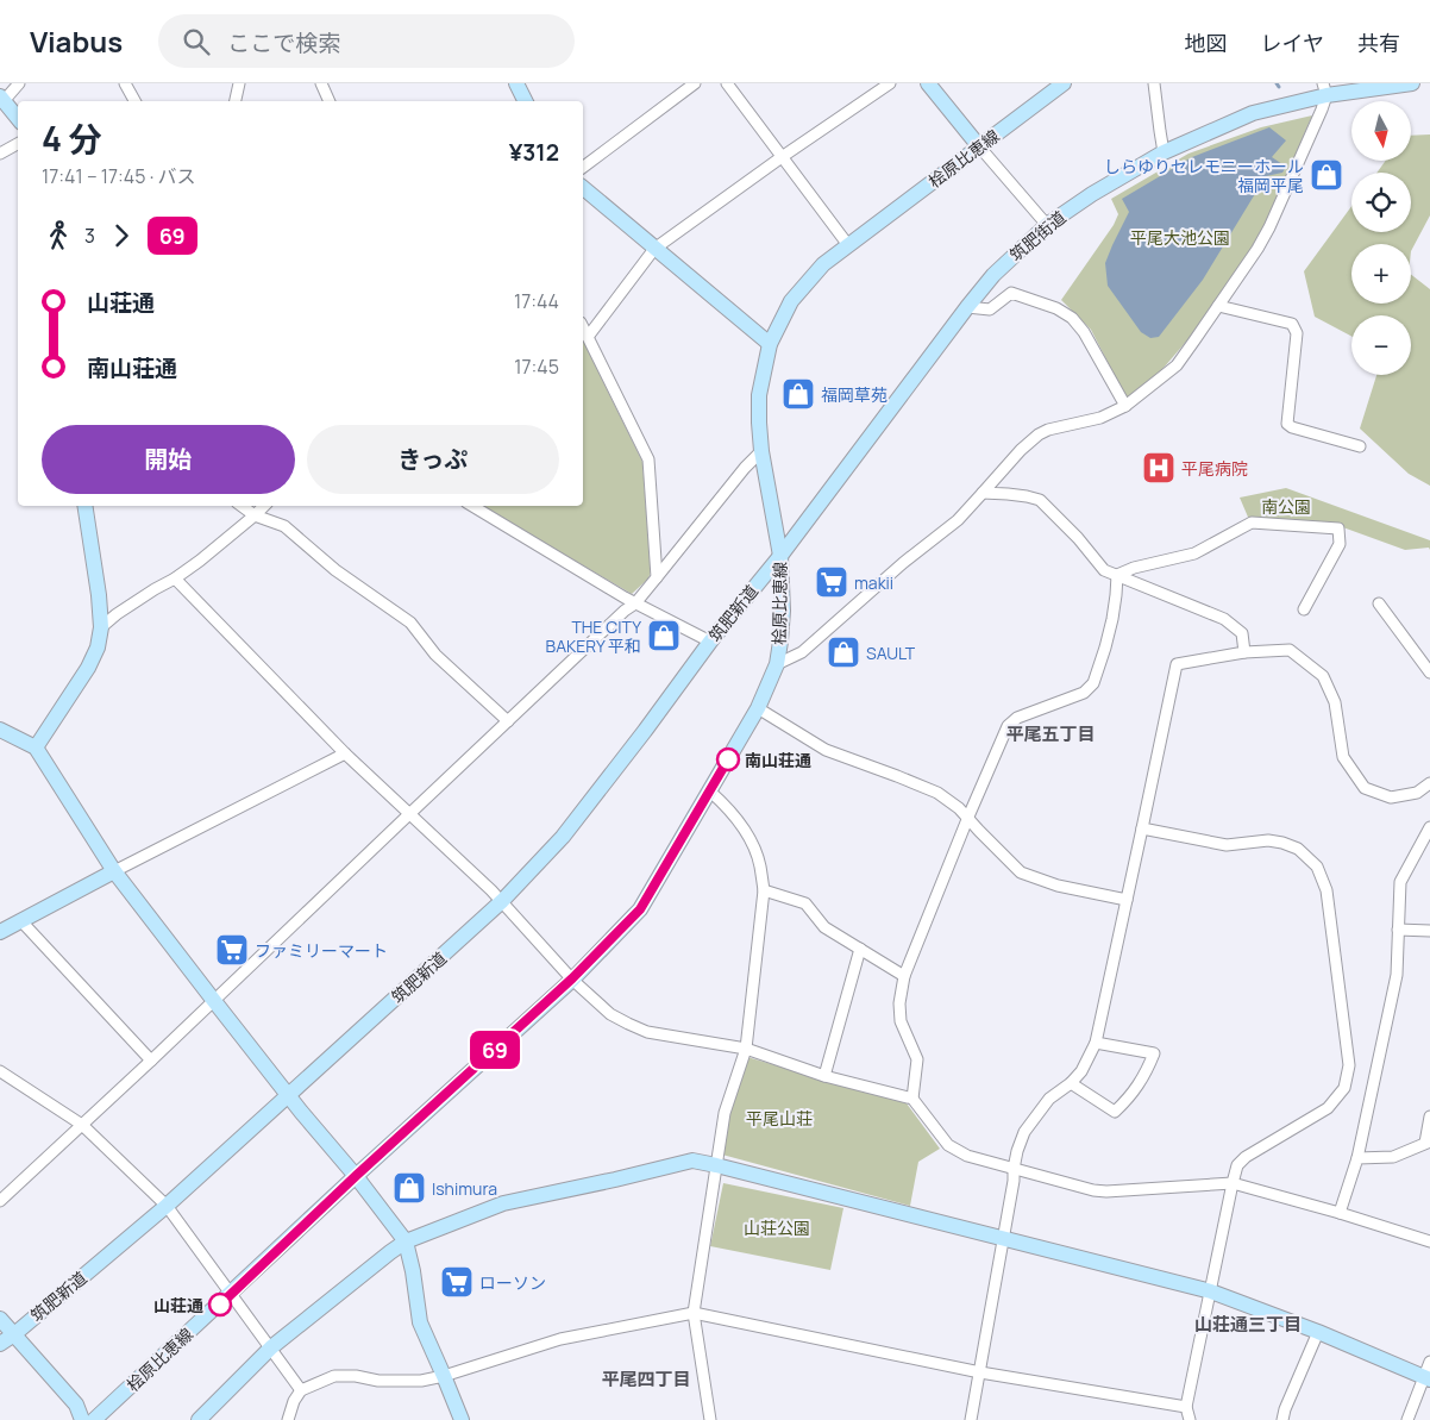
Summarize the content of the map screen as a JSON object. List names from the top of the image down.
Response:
{
  "streets": {
    "street": ["桧原比恵線", "筑肥街道", "筑肥新道"]
  },
  "crossings": [
    ["桧原比恵線", "筑肥街道"],
    ["桧原比恵線", "筑肥新道"],
    ["筑肥街道", "筑肥新道"]
  ],
  "districts": ["平尾五丁目", "山荘通三丁目", "平尾四丁目"],
  "parks": [
    "平尾大池公園",
    "南公園",
    "平尾山荘",
    "山荘公園"
  ],
  "places": {
    "shop": [
      "しらゆりセレモニーホール 福岡平尾",
      "福岡草苑",
      "THE CITY BAKERY 平和",
      "SAULT",
      "Ishimura"
    ],
    "hospital": ["平尾病院"],
    "supermarket": ["makii", "ファミリーマート", "ローソン"],
    "other": ["南山荘通", "山荘通"]
  },
  "lines": ["bus line 69"],
  "north": "bottom",
  "page": {
    "header": "Viabus",
    "search": "ここで検索",
    "nav": ["地図", "レイヤ", "共有"],
    "on_map": "69",
    "map_buttons": ["+", "−"],
    "heading": ["4 分", "17:41 – 17:45 · バス", "¥312"],
    "legs": ["3", "69"],
    "list": [
      {
        "name": "山荘通",
        "value": "17:44"
      },
      {
        "name": "南山荘通",
        "value": "17:45"
      }
    ],
    "buttons": ["開始", "きっぷ"]
  }
}
